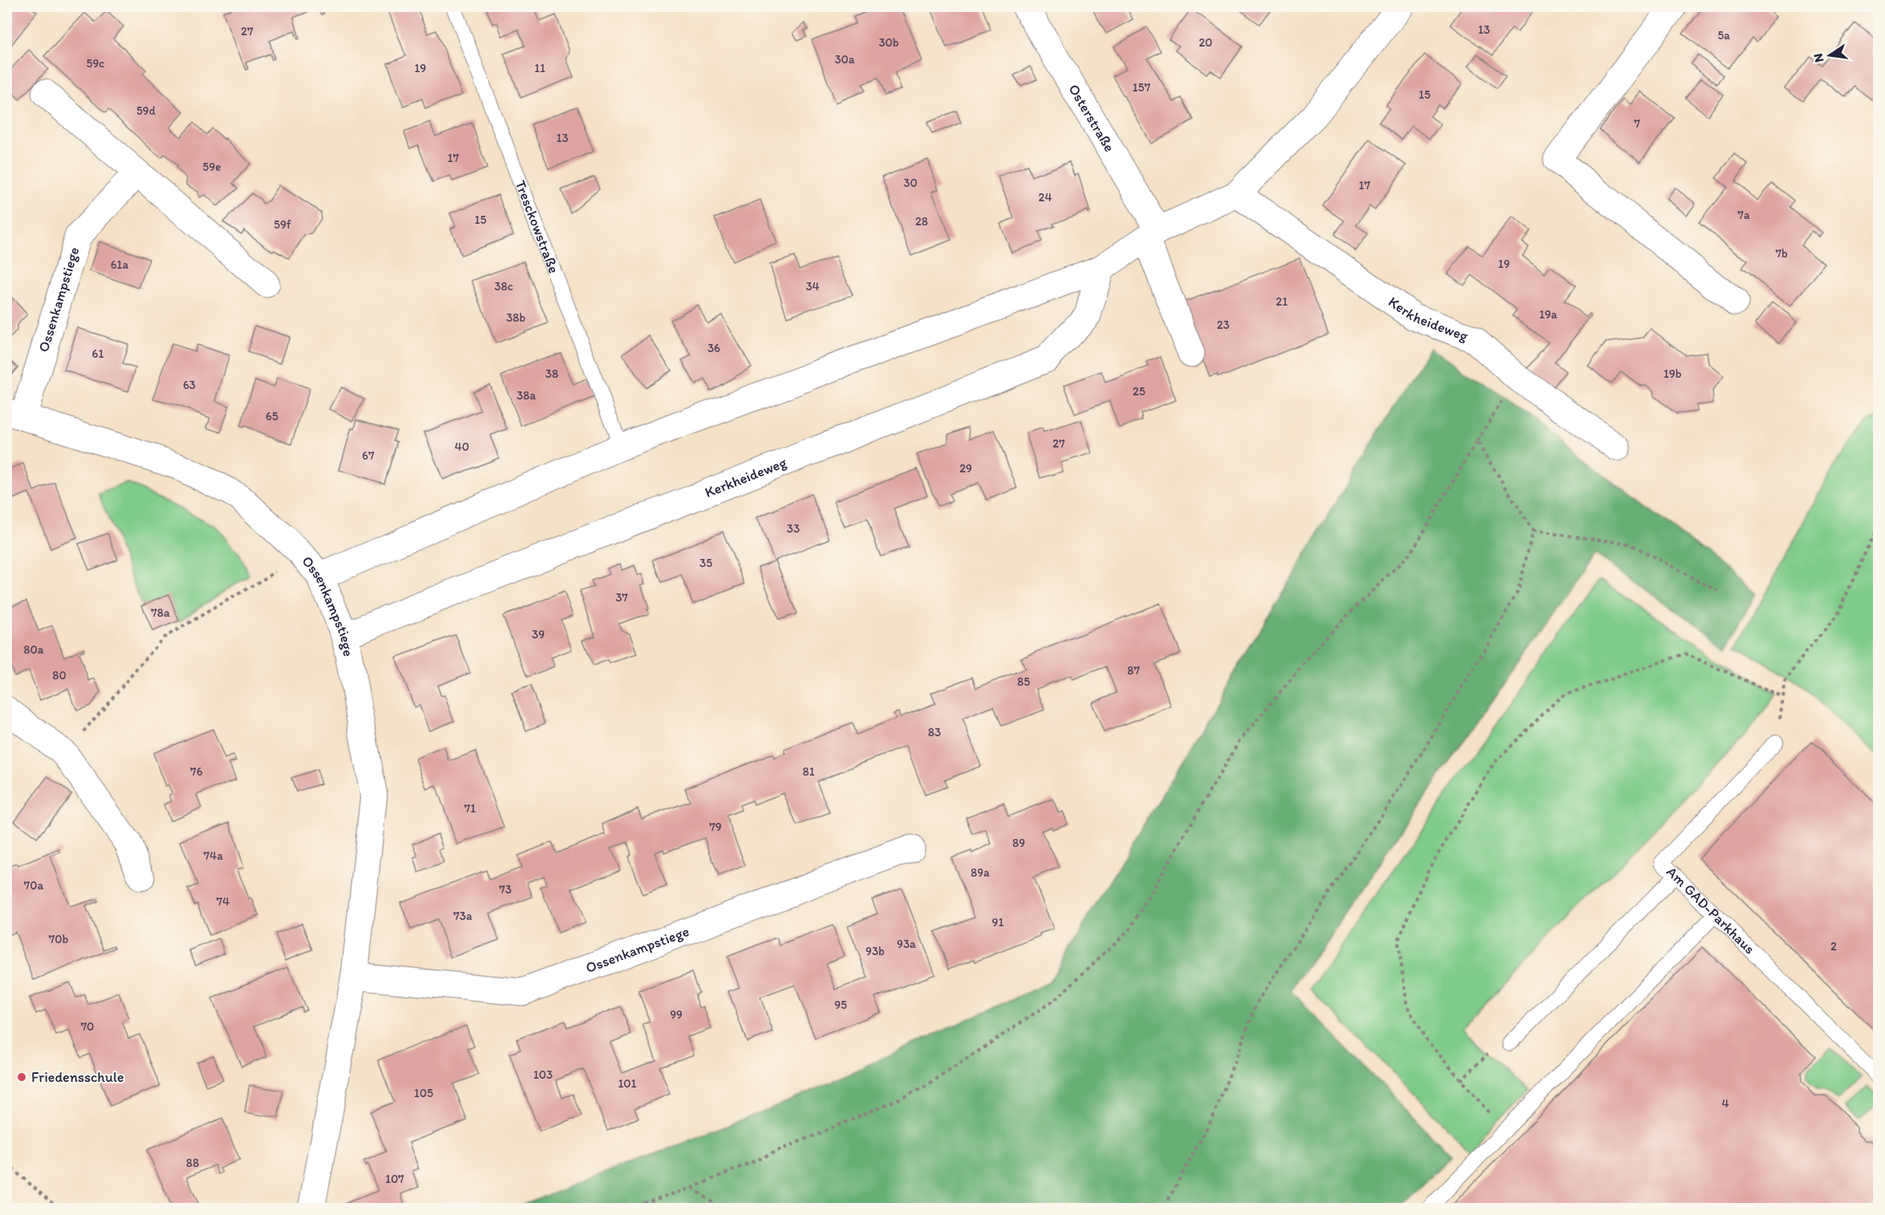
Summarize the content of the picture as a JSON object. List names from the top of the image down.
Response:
{
  "streets": {
    "street": ["Osterstraße", "Ossenkampstiege", "Kerkheideweg"],
    "lane": ["Tresckowstraße", "Am GAD-Parkhaus"]
  },
  "crossings": [
    ["Ossenkampstiege", "Kerkheideweg"]
  ],
  "places": ["Friedensschule"],
  "house_numbers": [
    "13",
    "27",
    "5a",
    "30b",
    "20",
    "30a",
    "59c",
    "19",
    "11",
    "157",
    "15",
    "59d",
    "7",
    "13",
    "17",
    "59e",
    "30",
    "17",
    "24",
    "7a",
    "15",
    "28",
    "59f",
    "7b",
    "19",
    "61a",
    "38c",
    "34",
    "21",
    "19a",
    "38b",
    "23",
    "36",
    "61",
    "38",
    "19b",
    "63",
    "25",
    "38a",
    "65",
    "27",
    "40",
    "67",
    "29",
    "33",
    "35",
    "37",
    "78a",
    "39",
    "80a",
    "87",
    "80",
    "85",
    "83",
    "76",
    "81",
    "71",
    "79",
    "89",
    "74a",
    "89a",
    "70a",
    "73",
    "74",
    "73a",
    "91",
    "70b",
    "93a",
    "2",
    "93b",
    "95",
    "99",
    "70",
    "103",
    "101",
    "105",
    "4",
    "88",
    "107"
  ],
  "north": "left"
}
